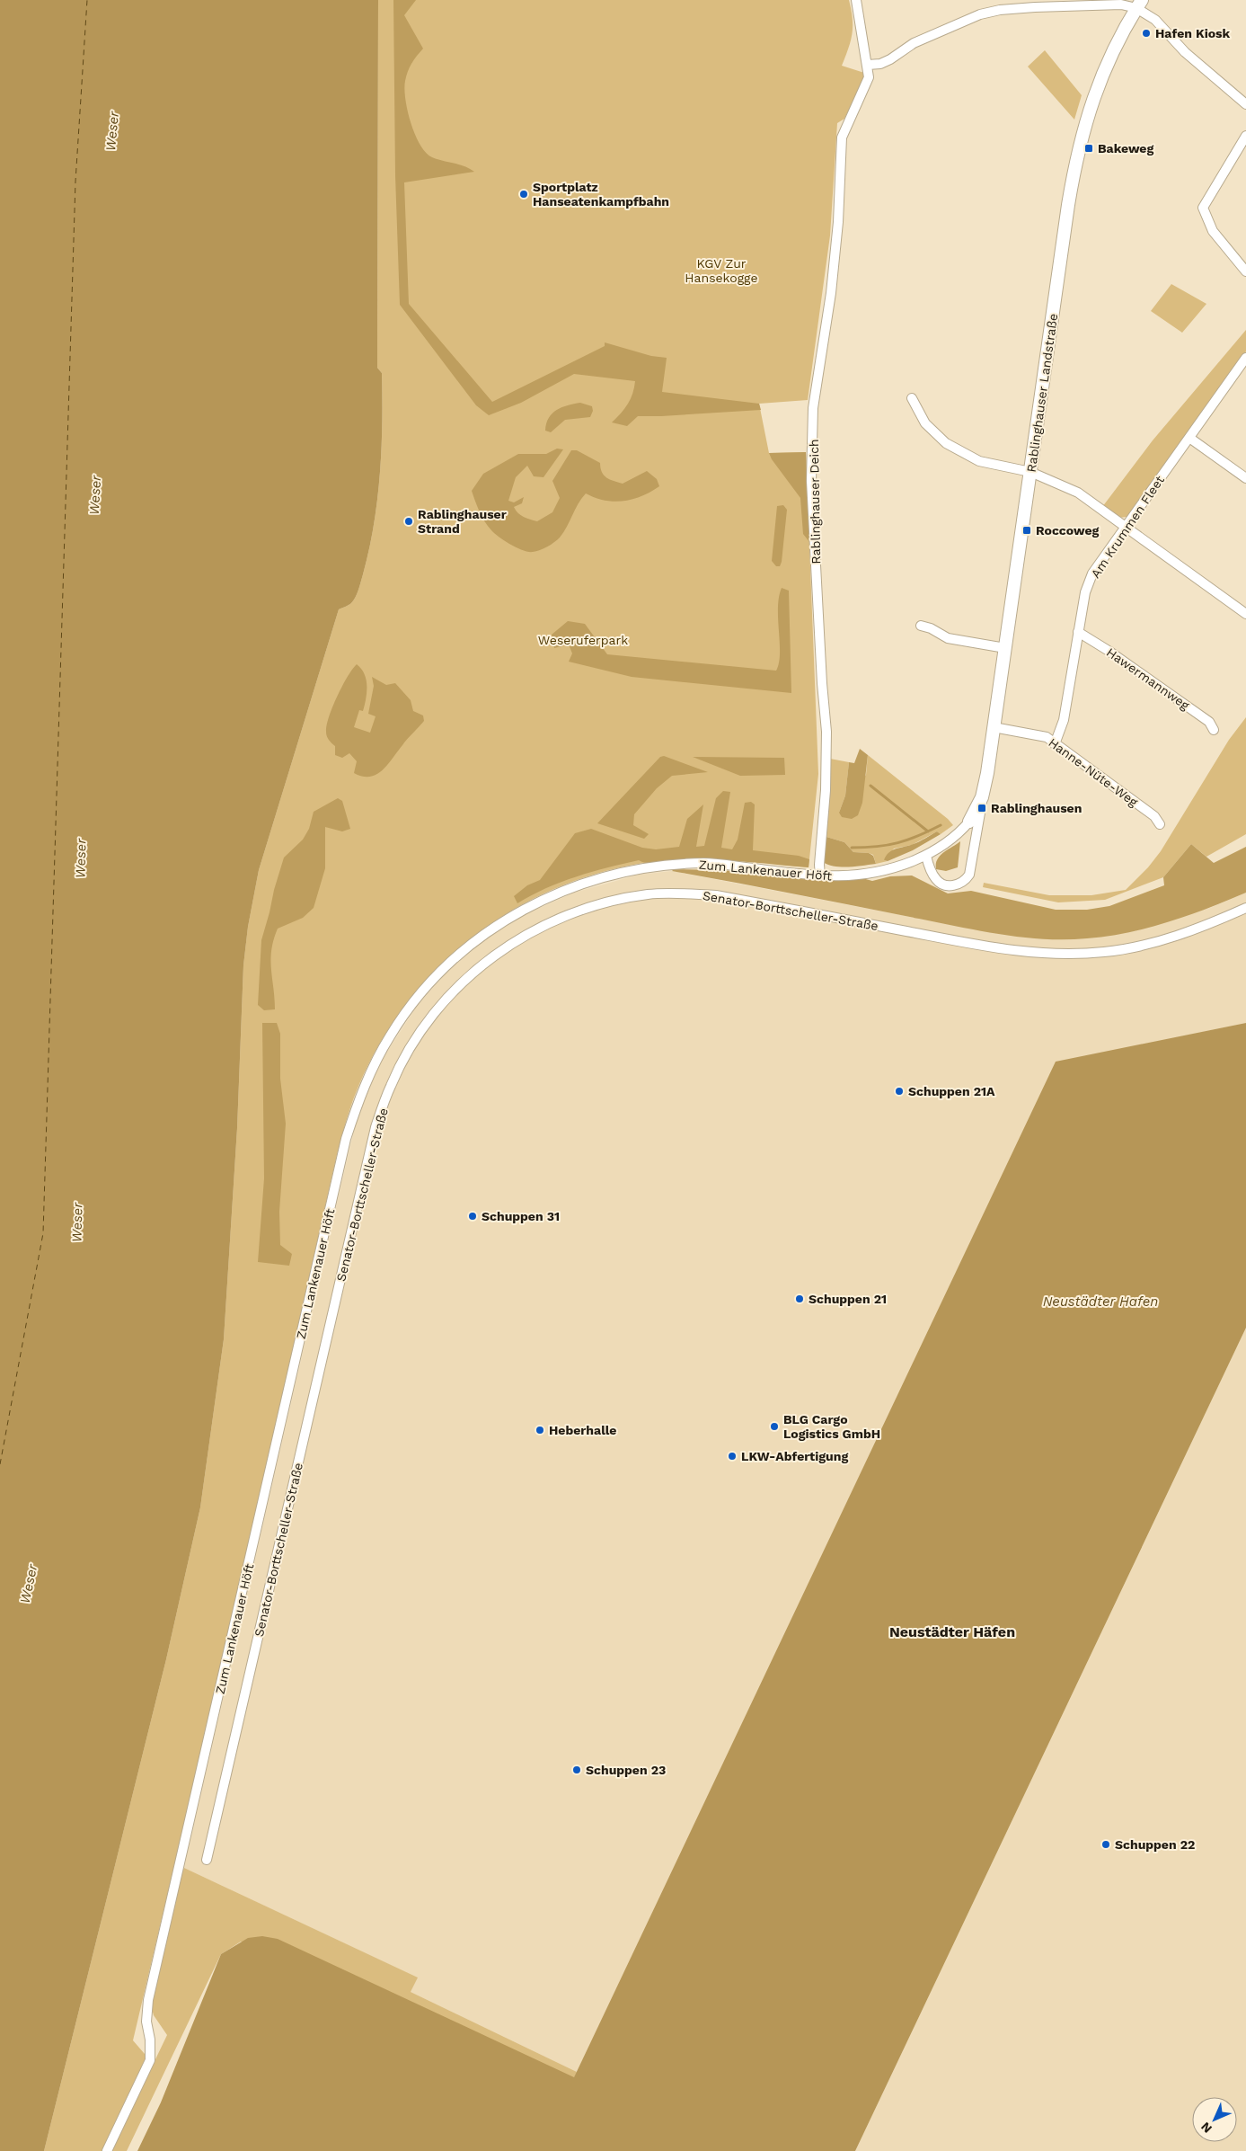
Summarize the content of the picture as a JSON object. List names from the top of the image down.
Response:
{
  "streets": {
    "street": [
      "Rablinghauser Landstraße",
      "Rablinghauser Deich",
      "Am Krummen Fleet",
      "Hawermannweg",
      "Hanne-Nüte-Weg",
      "Zum Lankenauer Höft",
      "Senator-Borttscheller-Straße"
    ]
  },
  "crossings": [
    ["Rablinghauser Landstraße", "Hanne-Nüte-Weg"],
    ["Rablinghauser Landstraße", "Zum Lankenauer Höft"],
    ["Rablinghauser Deich", "Zum Lankenauer Höft"],
    ["Am Krummen Fleet", "Hawermannweg"],
    ["Am Krummen Fleet", "Hanne-Nüte-Weg"]
  ],
  "districts": ["Neustädter Häfen"],
  "water": ["Weser", "Neustädter Hafen"],
  "parks": ["KGV Zur Hansekogge", "Weseruferpark"],
  "places": {
    "other": [
      "Hafen Kiosk",
      "Sportplatz Hanseatenkampfbahn",
      "Rablinghauser Strand",
      "Schuppen 21A",
      "Schuppen 31",
      "Schuppen 21",
      "BLG Cargo Logistics GmbH",
      "Heberhalle",
      "LKW-Abfertigung",
      "Schuppen 23",
      "Schuppen 22"
    ],
    "transit": ["Bakeweg", "Roccoweg", "Rablinghausen"]
  },
  "north": "bottom left"
}
